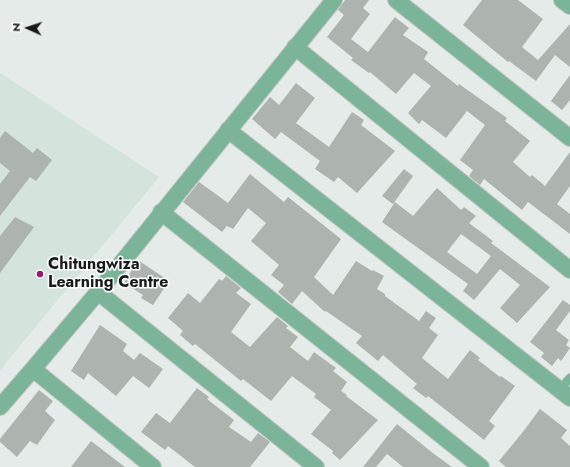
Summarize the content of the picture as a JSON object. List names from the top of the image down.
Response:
{
  "places": ["Chitungwiza Learning Centre"],
  "north": "left"
}
